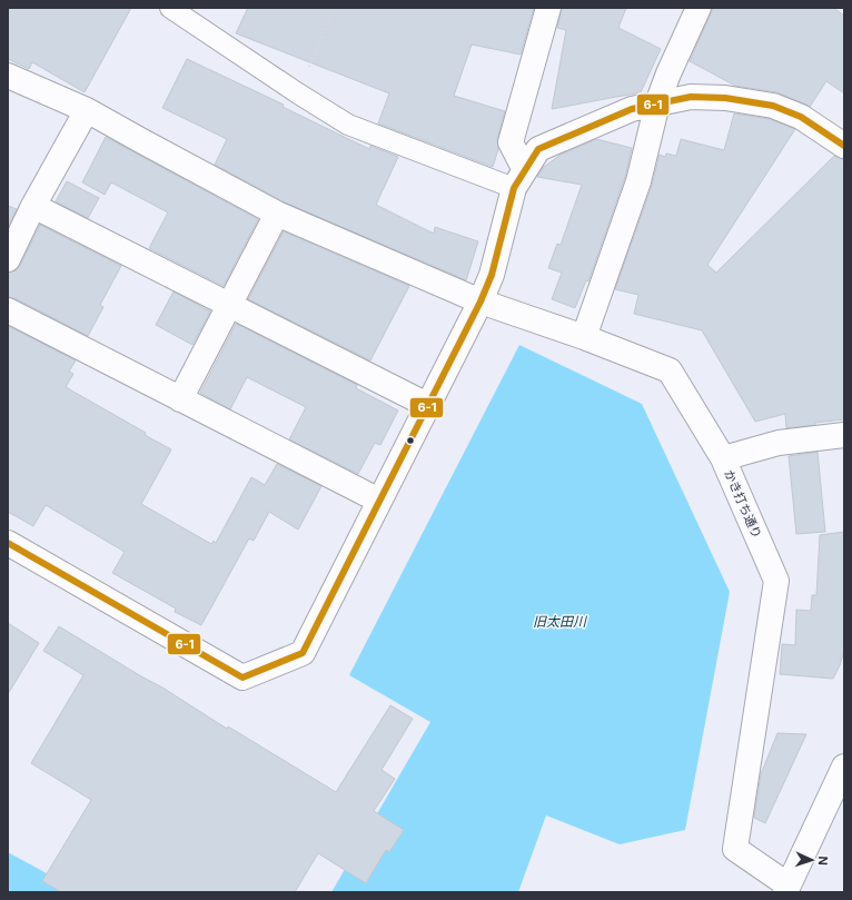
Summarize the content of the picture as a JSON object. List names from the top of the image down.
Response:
{
  "streets": {
    "street": ["かき打ち通り"]
  },
  "water": ["旧太田川"],
  "lines": ["transit line 6-1"],
  "north": "right"
}
